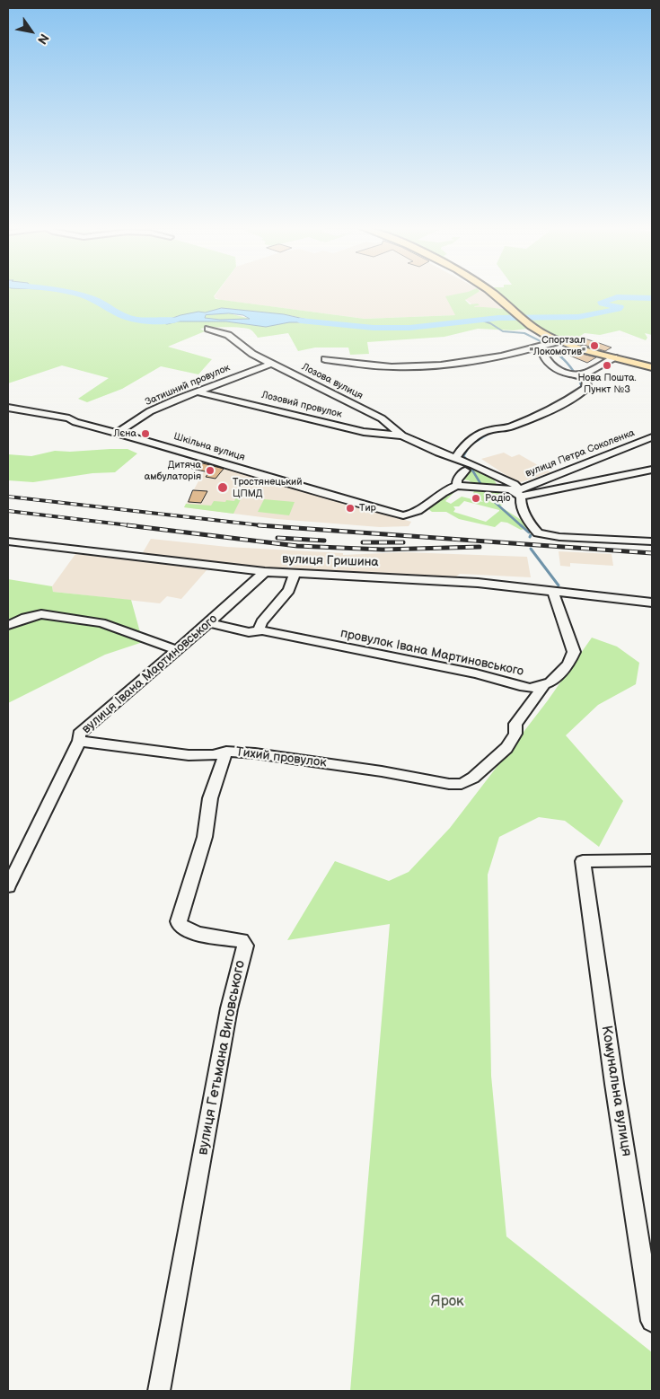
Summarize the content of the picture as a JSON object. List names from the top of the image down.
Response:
{
  "streets": {
    "street": [
      "Лозова вулиця",
      "Затишний провулок",
      "Лозовий провулок",
      "Шкільна вулиця",
      "вулиця Петра Соколенка",
      "вулиця Гришина",
      "провулок Івана Мартиновського",
      "вулиця Івана Мартиновського",
      "Тихий провулок",
      "вулиця Гетьмана Виговського",
      "Комунальна вулиця"
    ]
  },
  "crossings": [
    ["Лозова вулиця", "Затишний провулок"],
    ["Лозова вулиця", "Лозовий провулок"],
    ["Лозова вулиця", "вулиця Петра Соколенка"],
    ["Затишний провулок", "Лозовий провулок"],
    ["Затишний провулок", "Шкільна вулиця"],
    ["вулиця Гришина", "вулиця Івана Мартиновського"],
    ["провулок Івана Мартиновського", "вулиця Івана Мартиновського"],
    ["провулок Івана Мартиновського", "Тихий провулок"],
    ["вулиця Івана Мартиновського", "Тихий провулок"],
    ["Тихий провулок", "вулиця Гетьмана Виговського"]
  ],
  "parks": ["Ярок"],
  "places": [
    "Спортзал \"Локомотив\"",
    "Нова Пошта. Пункт №3",
    "Лєна",
    "Дитяча амбулаторія",
    "Тростянецький ЦПМД",
    "Радіо",
    "Тир"
  ],
  "north": "bottom right"
}
